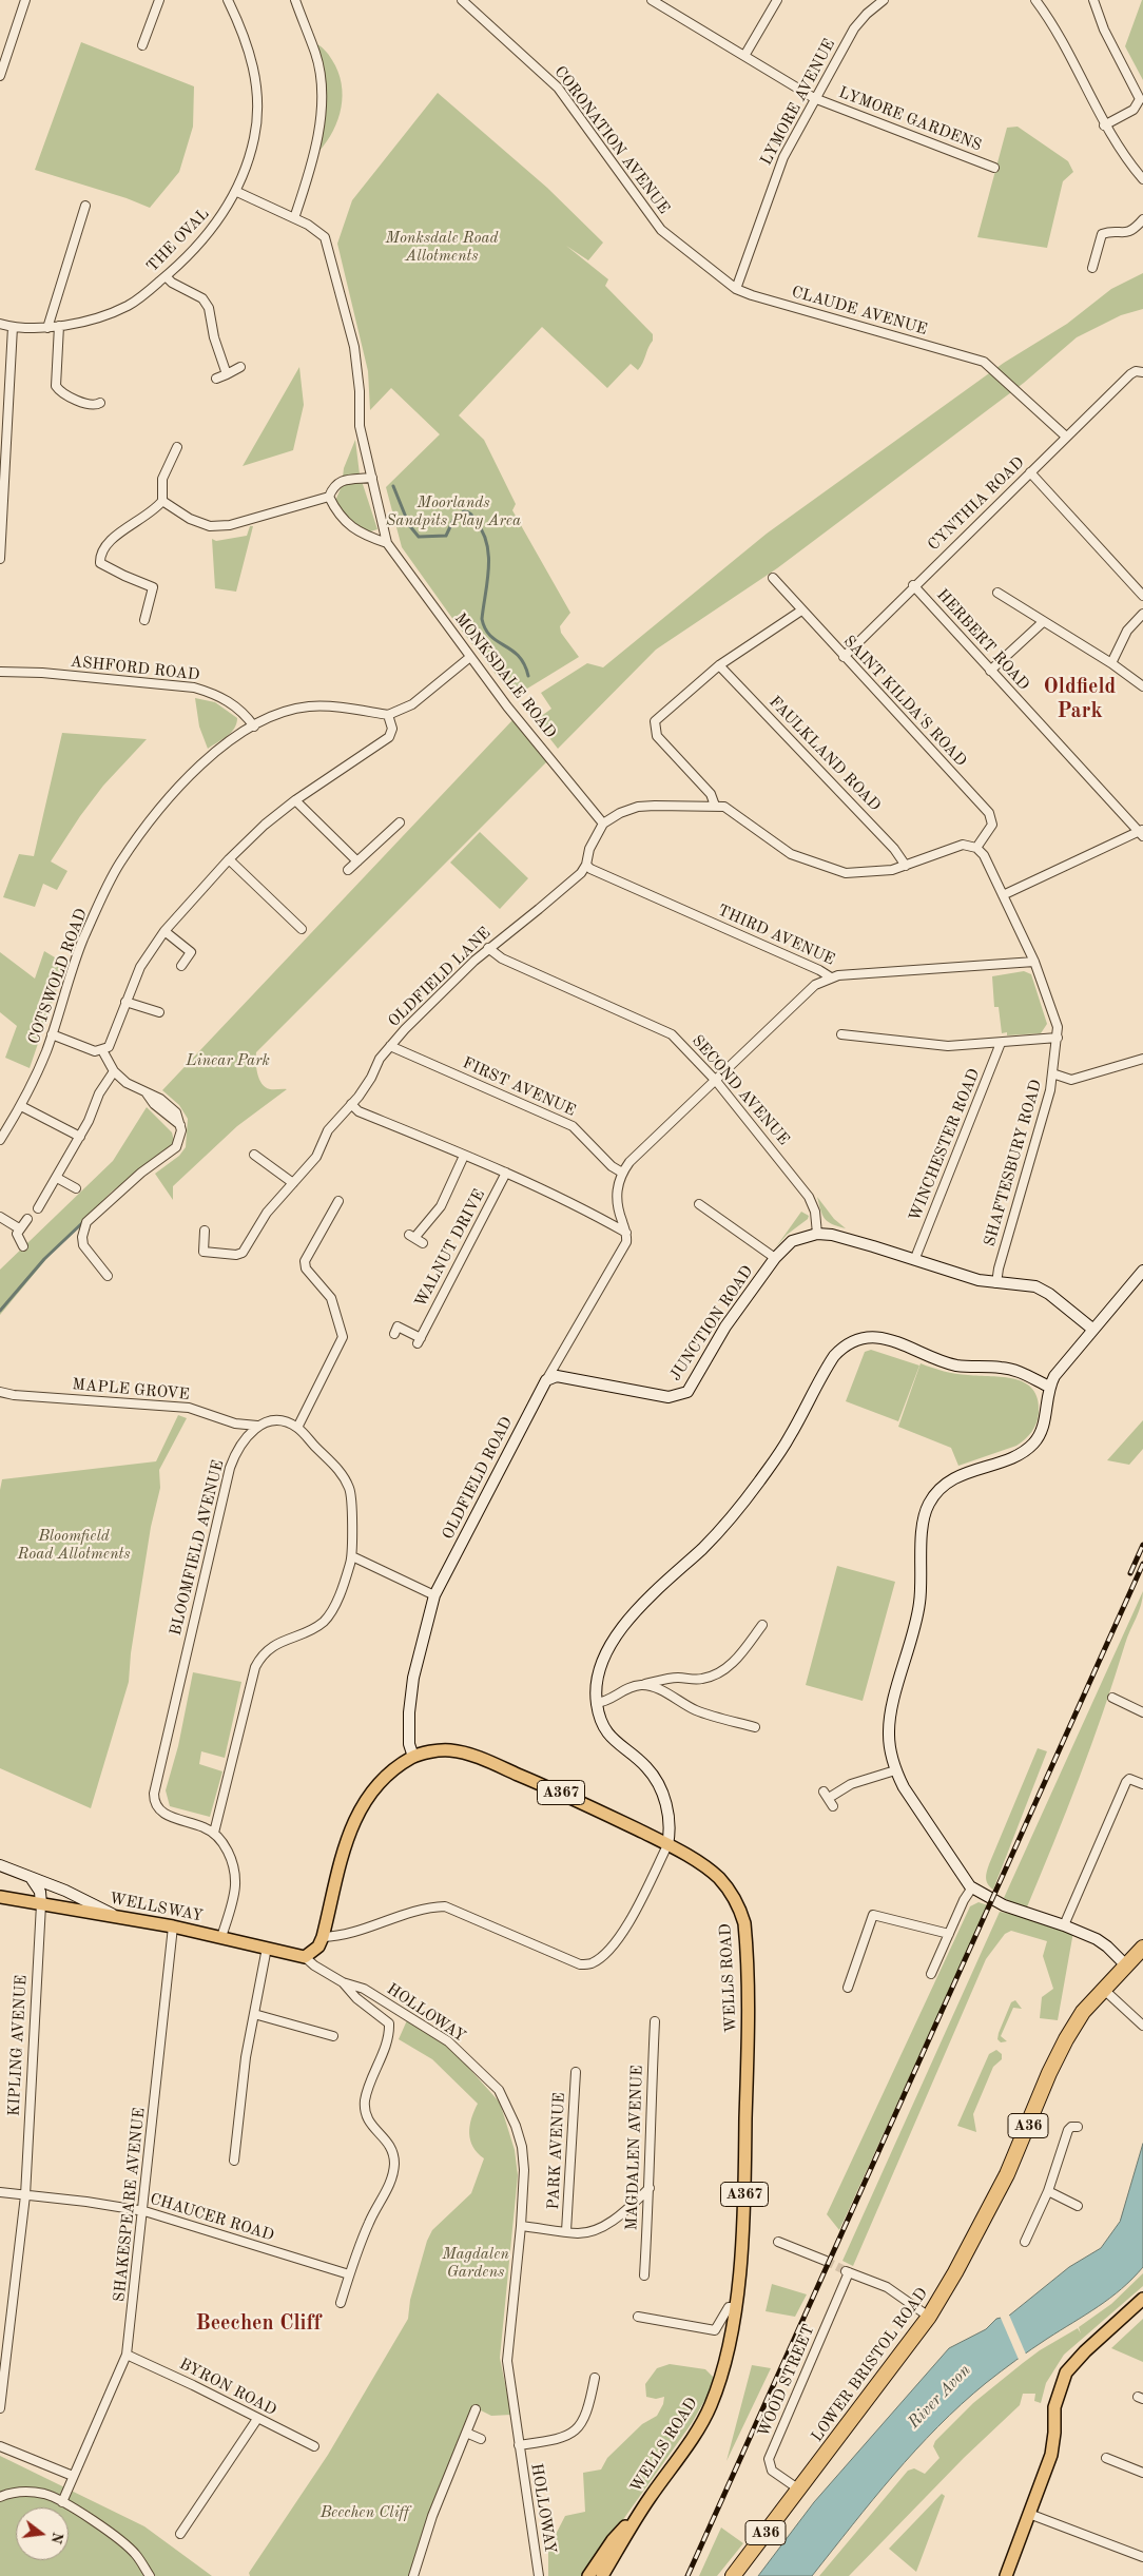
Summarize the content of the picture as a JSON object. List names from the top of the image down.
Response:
{
  "streets": {
    "highway": ["A36", "LOWER BRISTOL ROAD"],
    "main road": ["A367", "WELLSWAY", "WELLS ROAD"],
    "street": [
      "LYMORE AVENUE",
      "LYMORE GARDENS",
      "CORONATION AVENUE",
      "THE OVAL",
      "CLAUDE AVENUE",
      "CYNTHIA ROAD",
      "HERBERT ROAD",
      "ASHFORD ROAD",
      "MONKSDALE ROAD",
      "SAINT KILDA'S ROAD",
      "FAULKLAND ROAD",
      "THIRD AVENUE",
      "COTSWOLD ROAD",
      "OLDFIELD LANE",
      "FIRST AVENUE",
      "SECOND AVENUE",
      "WINCHESTER ROAD",
      "SHAFTESBURY ROAD",
      "WALNUT DRIVE",
      "JUNCTION ROAD",
      "MAPLE GROVE",
      "OLDFIELD ROAD",
      "BLOOMFIELD AVENUE",
      "HOLLOWAY",
      "KIPLING AVENUE",
      "MAGDALEN AVENUE",
      "PARK AVENUE",
      "SHAKESPEARE AVENUE",
      "CHAUCER ROAD",
      "WOOD STREET",
      "BYRON ROAD"
    ]
  },
  "crossings": [
    ["LYMORE AVENUE", "LYMORE GARDENS"],
    ["LYMORE AVENUE", "CORONATION AVENUE"],
    ["LYMORE AVENUE", "CLAUDE AVENUE"],
    ["CORONATION AVENUE", "CLAUDE AVENUE"],
    ["THE OVAL", "MONKSDALE ROAD"],
    ["CLAUDE AVENUE", "CYNTHIA ROAD"],
    ["CYNTHIA ROAD", "HERBERT ROAD"],
    ["CYNTHIA ROAD", "SAINT KILDA'S ROAD"],
    ["ASHFORD ROAD", "COTSWOLD ROAD"],
    ["MONKSDALE ROAD", "OLDFIELD LANE"],
    ["SAINT KILDA'S ROAD", "SHAFTESBURY ROAD"],
    ["THIRD AVENUE", "OLDFIELD LANE"],
    ["THIRD AVENUE", "SHAFTESBURY ROAD"],
    ["OLDFIELD LANE", "FIRST AVENUE"],
    ["OLDFIELD LANE", "SECOND AVENUE"],
    ["SECOND AVENUE", "JUNCTION ROAD"],
    ["WINCHESTER ROAD", "JUNCTION ROAD"],
    ["SHAFTESBURY ROAD", "JUNCTION ROAD"],
    ["JUNCTION ROAD", "OLDFIELD ROAD"],
    ["MAPLE GROVE", "BLOOMFIELD AVENUE"],
    ["OLDFIELD ROAD", "WELLS ROAD"],
    ["WELLSWAY", "WELLS ROAD"],
    ["WELLSWAY", "KIPLING AVENUE"],
    ["WELLSWAY", "SHAKESPEARE AVENUE"],
    ["KIPLING AVENUE", "CHAUCER ROAD"],
    ["SHAKESPEARE AVENUE", "CHAUCER ROAD"],
    ["SHAKESPEARE AVENUE", "BYRON ROAD"],
    ["LOWER BRISTOL ROAD", "WOOD STREET"]
  ],
  "districts": ["Oldfield Park", "Beechen Cliff"],
  "water": ["River Avon"],
  "parks": [
    "Monksdale Road Allotments",
    "Moorlands Sandpits Play Area",
    "Linear Park",
    "Bloomfield Road Allotments",
    "Magdalen Gardens",
    "Beechen Cliff"
  ],
  "north": "right"
}
